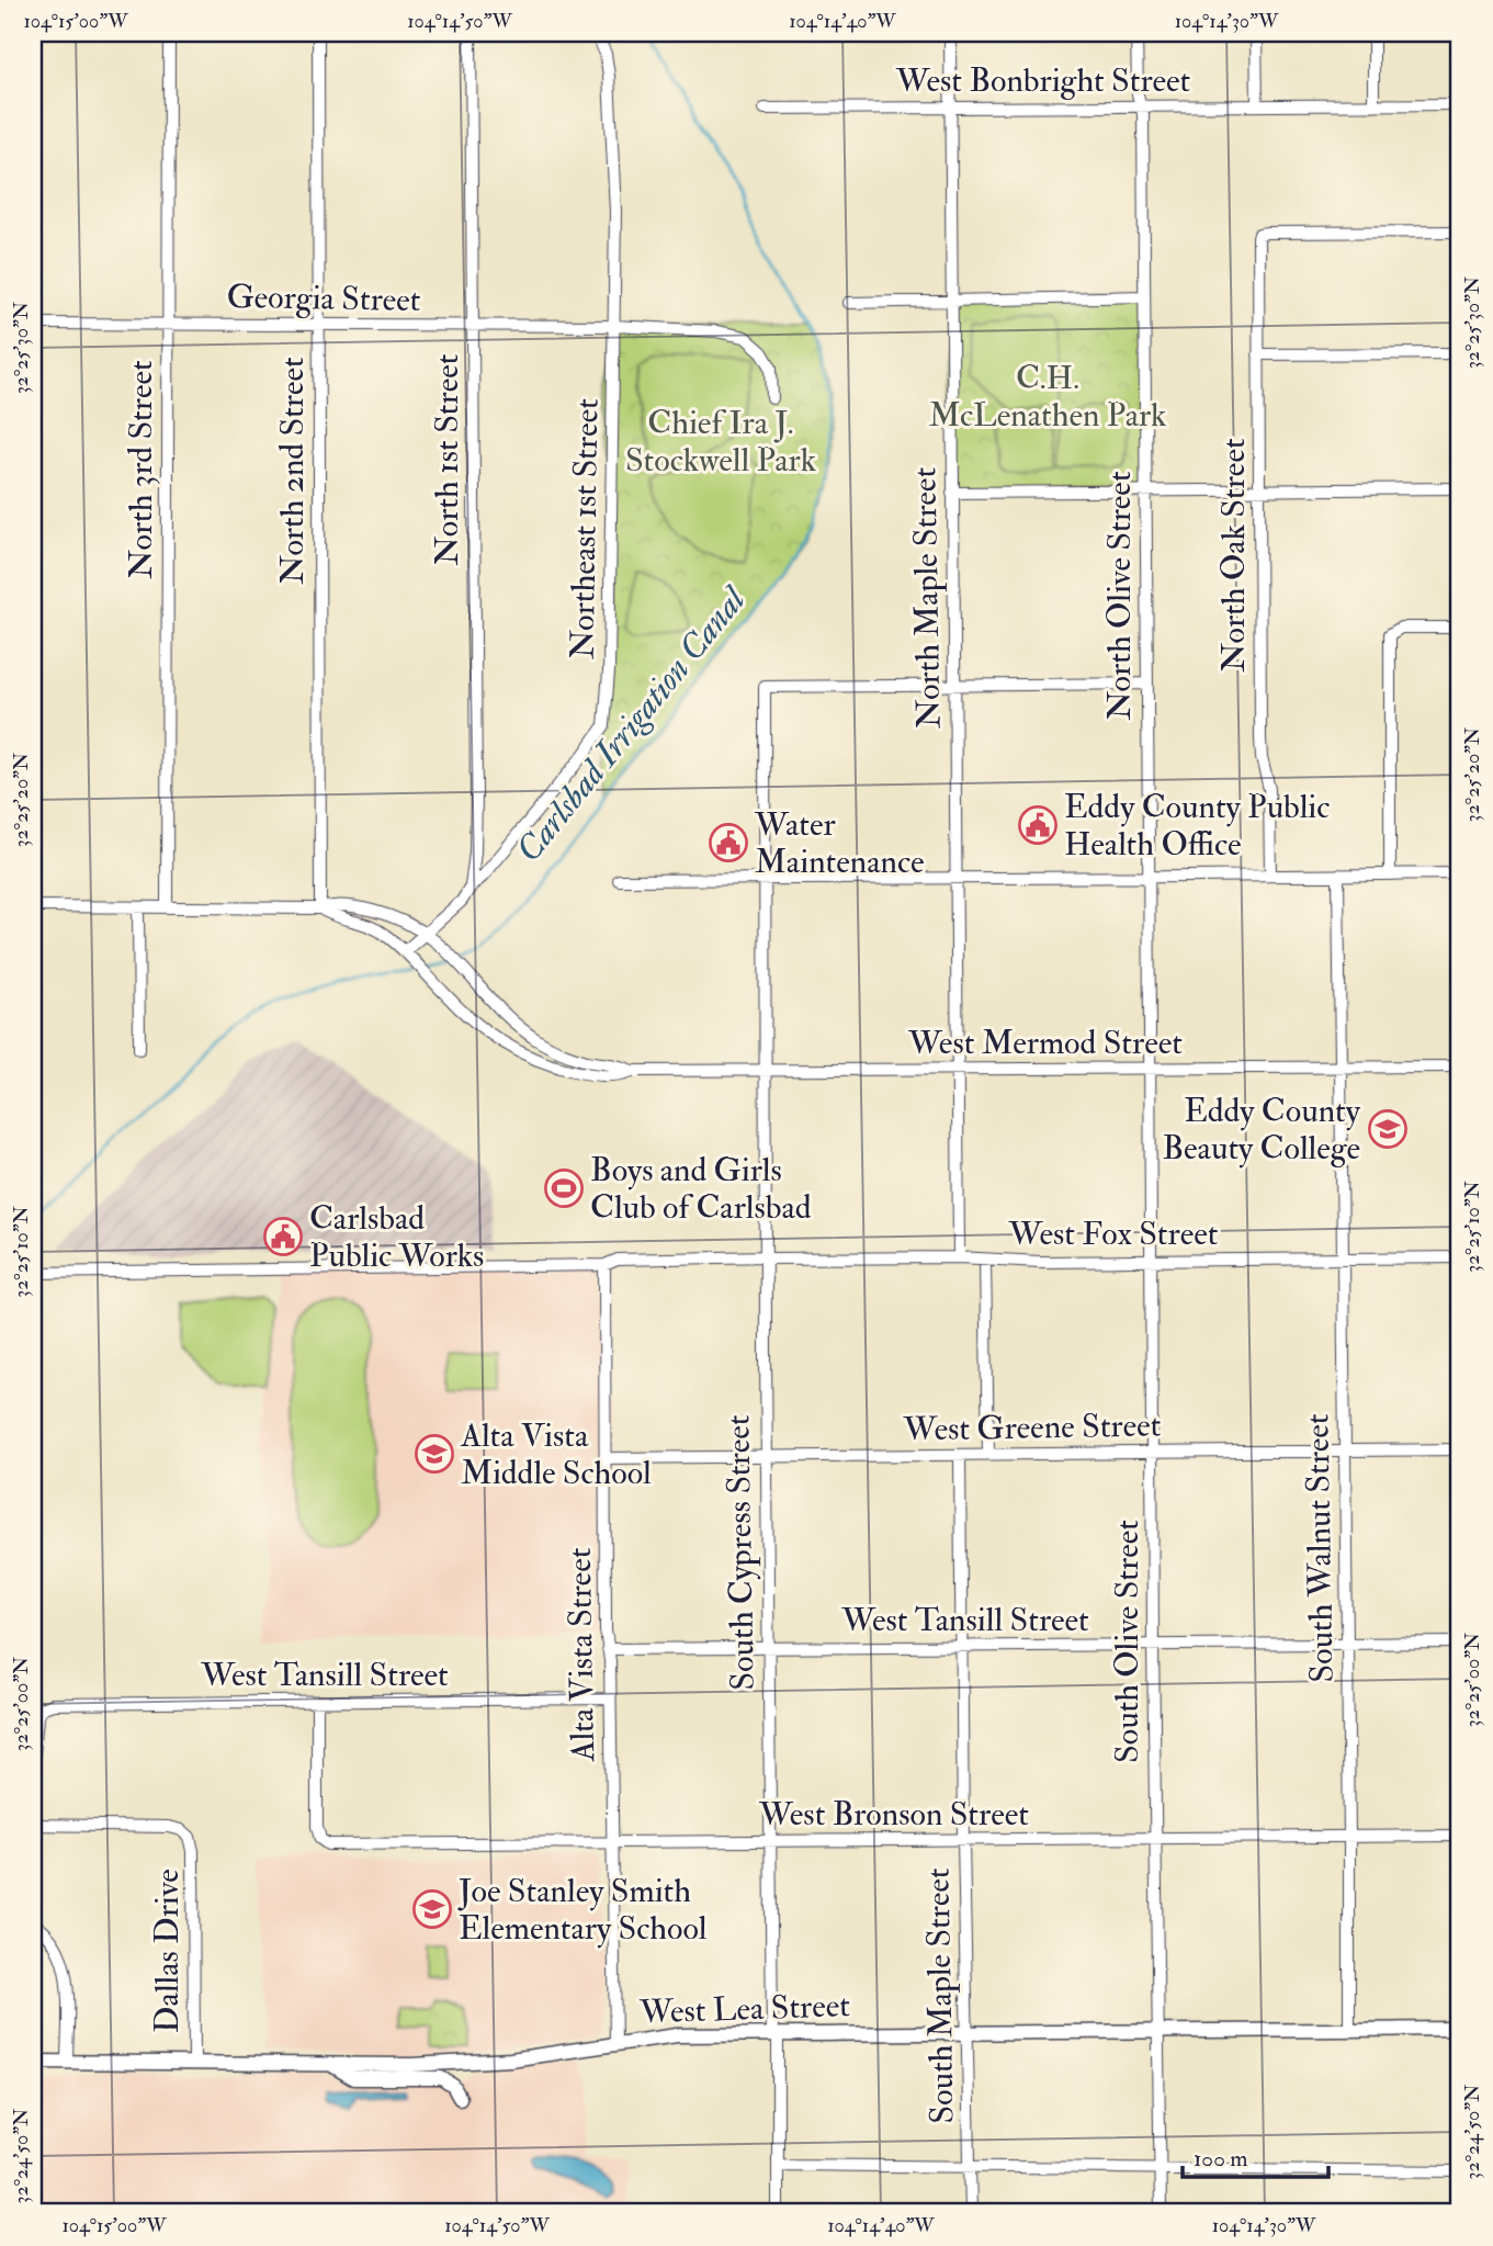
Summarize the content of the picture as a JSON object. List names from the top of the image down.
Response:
{
  "streets": {
    "main road": ["West Lea Street"],
    "street": [
      "West Bonbright Street",
      "Georgia Street",
      "North 1st Street",
      "North 3rd Street",
      "North 2nd Street",
      "Northeast 1st Street",
      "North Oak Street",
      "North Olive Street",
      "North Maple Street",
      "West Mermod Street",
      "West Fox Street",
      "West Greene Street",
      "South Walnut Street",
      "South Cypress Street",
      "West Tansill Street",
      "South Olive Street",
      "Alta Vista Street",
      "West Bronson Street",
      "Dallas Drive",
      "South Maple Street"
    ]
  },
  "crossings": [
    ["West Bonbright Street", "North Olive Street"],
    ["West Bonbright Street", "North Maple Street"],
    ["Georgia Street", "North 1st Street"],
    ["Georgia Street", "North 3rd Street"],
    ["Georgia Street", "North 2nd Street"],
    ["Georgia Street", "Northeast 1st Street"],
    ["North 1st Street", "Northeast 1st Street"],
    ["North Olive Street", "West Mermod Street"],
    ["North Olive Street", "South Olive Street"],
    ["North Maple Street", "West Mermod Street"],
    ["North Maple Street", "South Cypress Street"],
    ["West Mermod Street", "South Walnut Street"],
    ["West Mermod Street", "South Cypress Street"],
    ["West Mermod Street", "South Olive Street"],
    ["West Fox Street", "South Walnut Street"],
    ["West Fox Street", "South Cypress Street"],
    ["West Fox Street", "South Olive Street"],
    ["West Fox Street", "Alta Vista Street"],
    ["West Greene Street", "South Walnut Street"],
    ["West Greene Street", "South Cypress Street"],
    ["West Greene Street", "South Olive Street"],
    ["West Greene Street", "Alta Vista Street"],
    ["West Greene Street", "South Maple Street"],
    ["South Walnut Street", "West Tansill Street"],
    ["South Walnut Street", "West Bronson Street"],
    ["South Walnut Street", "West Lea Street"],
    ["South Cypress Street", "West Tansill Street"],
    ["South Cypress Street", "West Bronson Street"],
    ["South Cypress Street", "West Lea Street"],
    ["West Tansill Street", "South Olive Street"],
    ["West Tansill Street", "Alta Vista Street"],
    ["West Tansill Street", "West Bronson Street"],
    ["West Tansill Street", "South Maple Street"],
    ["South Olive Street", "West Bronson Street"],
    ["South Olive Street", "West Lea Street"],
    ["Alta Vista Street", "West Bronson Street"],
    ["Alta Vista Street", "West Lea Street"],
    ["West Bronson Street", "South Maple Street"],
    ["Dallas Drive", "West Lea Street"],
    ["South Maple Street", "West Lea Street"]
  ],
  "water": ["Carlsbad Irrigation Canal"],
  "parks": ["C.H. McLenathen Park", "Chief Ira J. Stockwell Park"],
  "places": {
    "public building": ["Eddy County Public Health Office", "Water Maintenance", "Carlsbad Public Works"],
    "school or university": ["Eddy County Beauty College", "Alta Vista Middle School", "Joe Stanley Smith Elementary School"],
    "sports": ["Boys and Girls Club of Carlsbad"]
  },
  "scale_bar": "100 m",
  "coordinates": [
    "104°15'00\"W",
    "104°14'50\"W",
    "104°14'40\"W",
    "104°14'30\"W",
    "32°25'30\"N",
    "32°25'20\"N",
    "32°25'10\"N",
    "32°25'00\"N",
    "32°24'50\"N"
  ]
}
